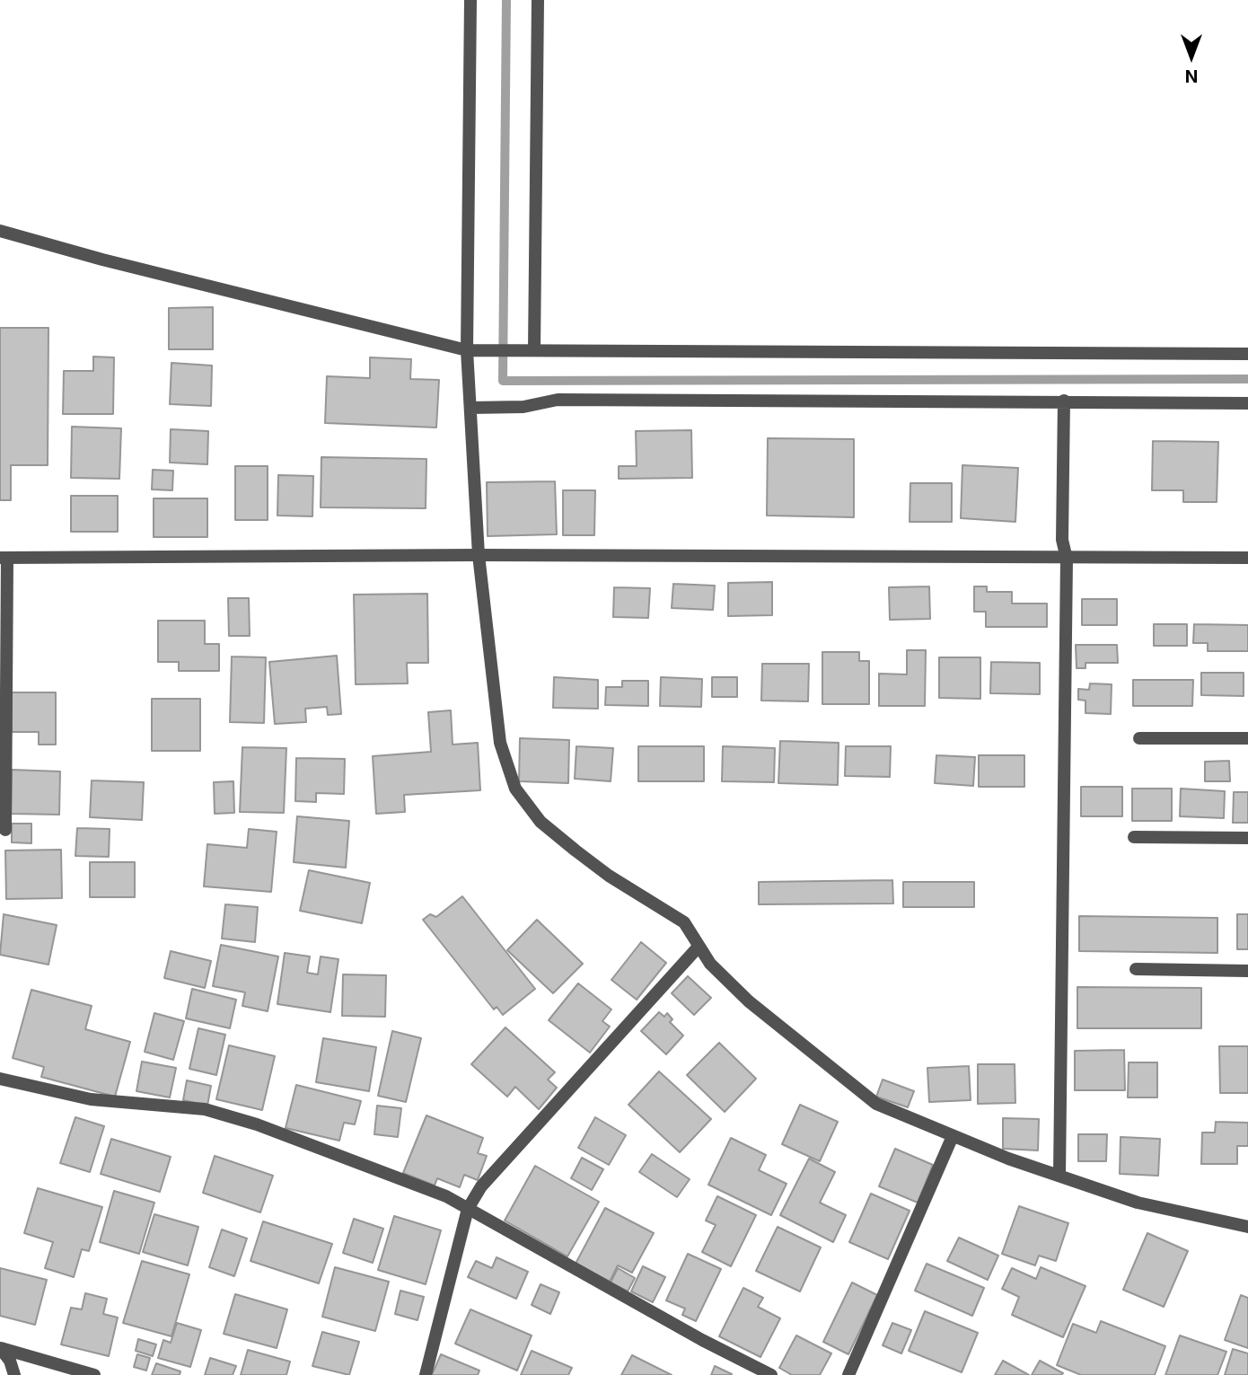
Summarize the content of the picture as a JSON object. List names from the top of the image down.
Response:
{
  "north": "bottom"
}
